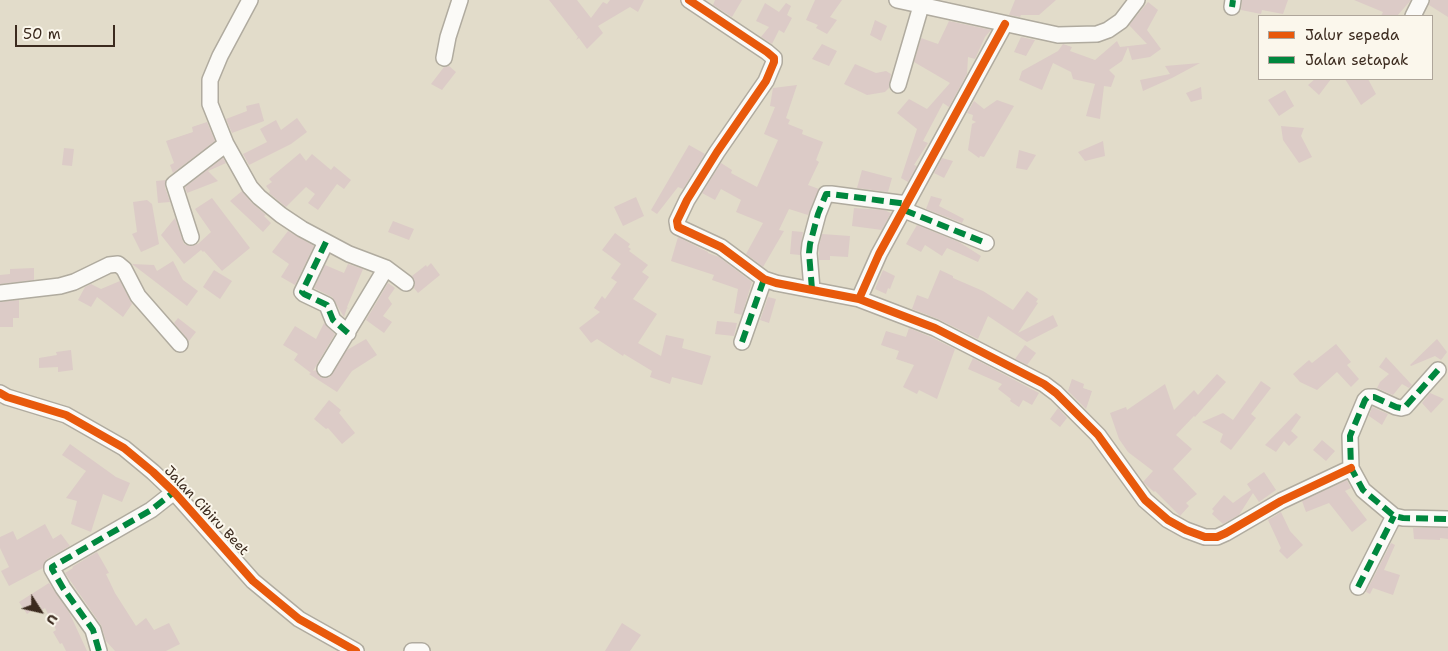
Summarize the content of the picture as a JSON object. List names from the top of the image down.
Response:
{
  "streets": {
    "street": ["Jalan Cibiru Beet"]
  },
  "legend": ["Jalur sepeda", "Jalan setapak"],
  "scale_bar": "50 m",
  "north": "bottom right"
}
